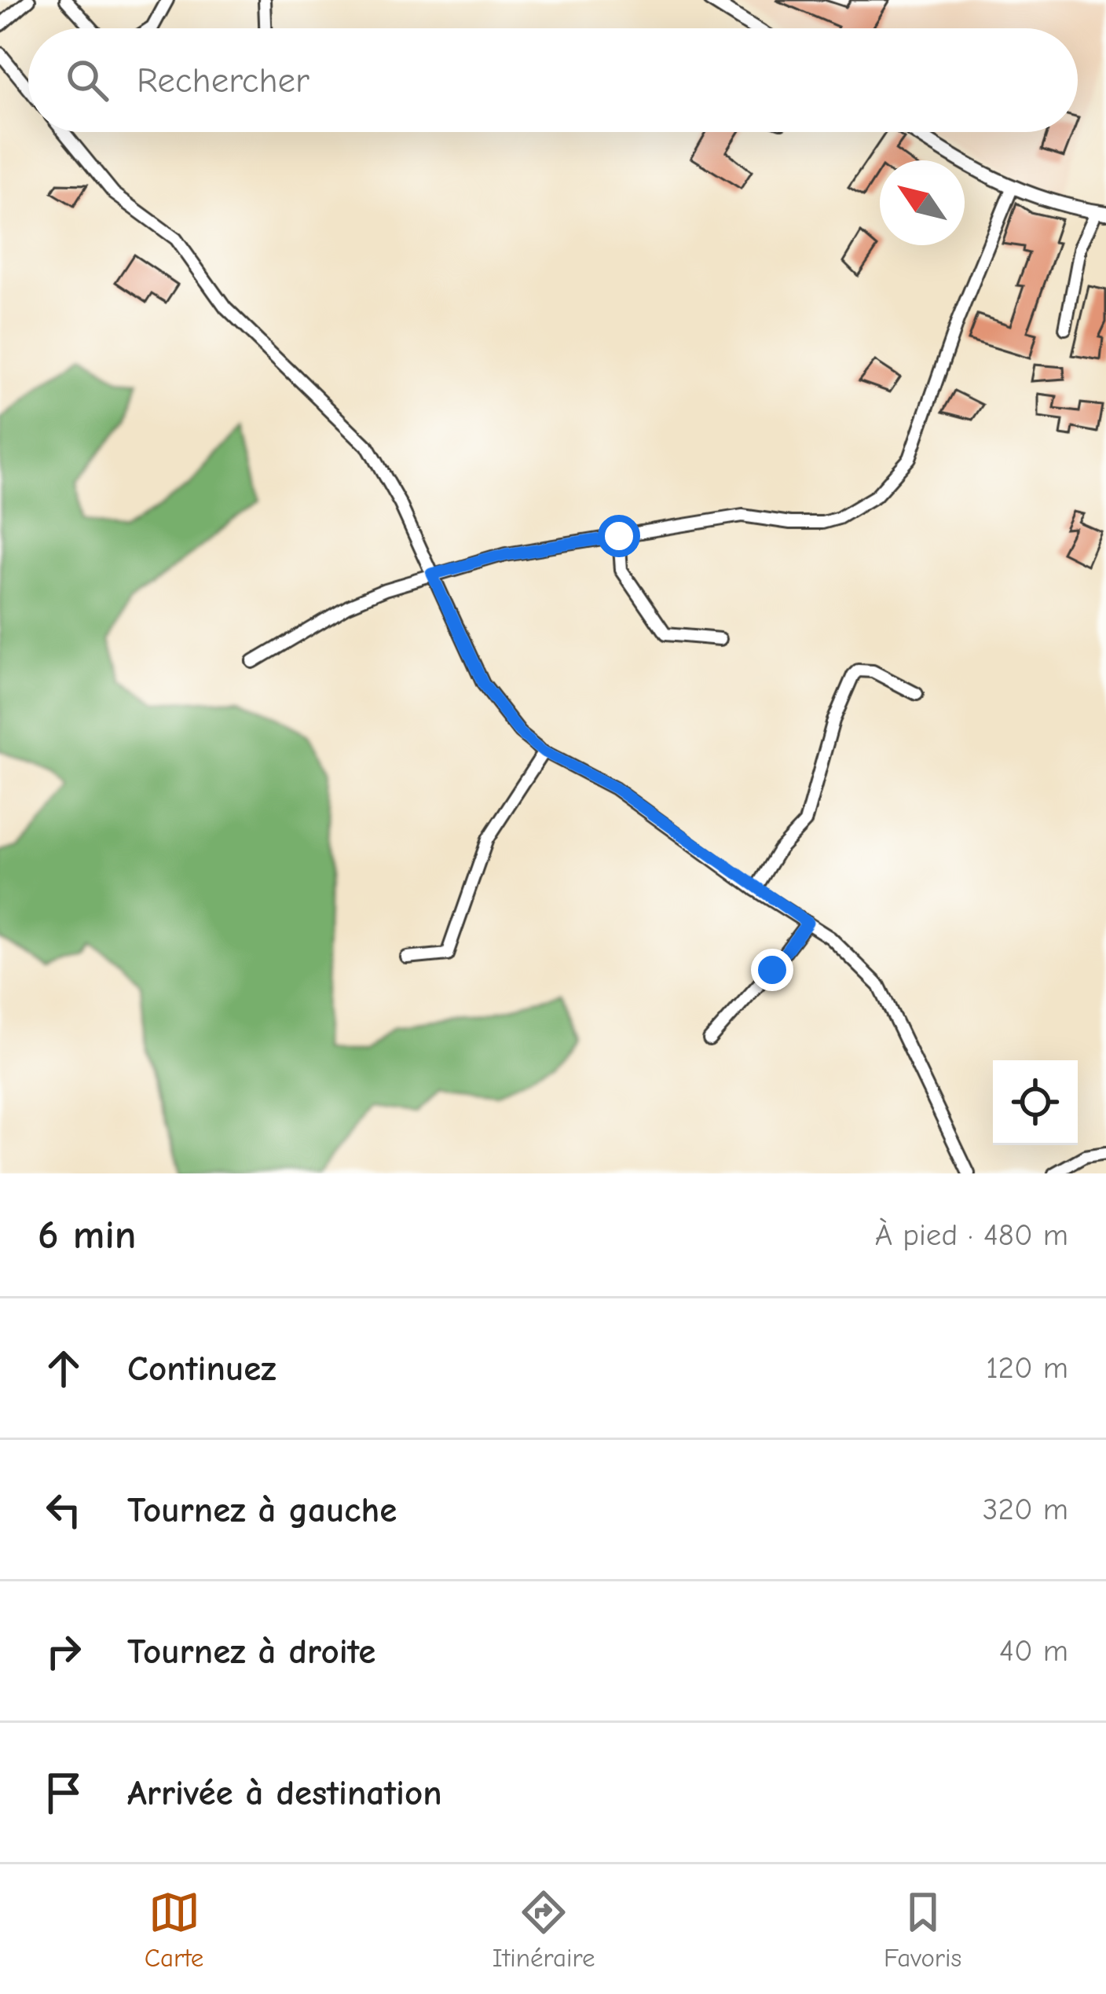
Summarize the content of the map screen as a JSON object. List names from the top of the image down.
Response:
{
  "north": "top left",
  "page": {
    "search": "Rechercher",
    "heading": ["6 min", "À pied · 480 m"],
    "list": [
      ["Continuez", "120 m"],
      ["Tournez à gauche", "320 m"],
      ["Tournez à droite", "40 m"],
      "Arrivée à destination"
    ],
    "nav": ["Carte", "Itinéraire", "Favoris"]
  }
}
